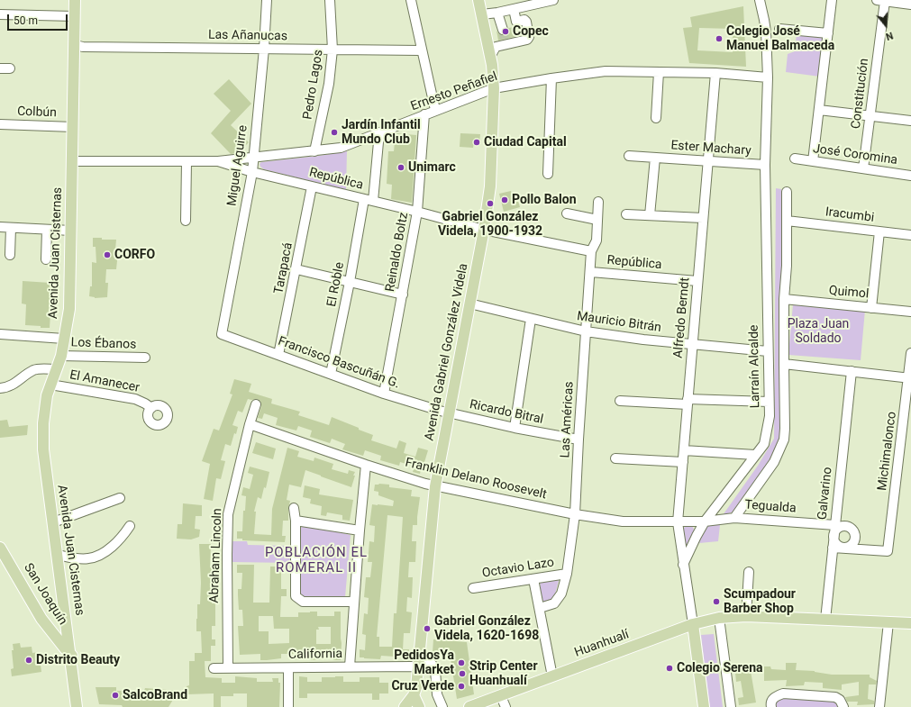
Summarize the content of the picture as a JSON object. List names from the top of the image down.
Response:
{
  "streets": {
    "main road": [
      "Avenida Juan Cisternas",
      "Avenida Gabriel González Videla",
      "San Joaquín",
      "Huanhualí"
    ],
    "street": [
      "Las Añanucas",
      "Pedro Lagos",
      "Ernesto Peñafiel",
      "Constitución",
      "Colbún",
      "Ester Machary",
      "José Coromina",
      "Miguel Aguirre",
      "República",
      "Iracumbi",
      "Reinaldo Boltz",
      "Tarapacá",
      "El Roble",
      "Quimol",
      "Alfredo Berndt",
      "Mauricio Bitrán",
      "Los Ébanos",
      "Francisco Bascuñán G.",
      "Larraín Alcalde",
      "El Amanecer",
      "Ricardo Bitral",
      "Las Américas",
      "Michimalonco",
      "Franklin Delano Roosevelt",
      "Galvarino",
      "Tegualda",
      "Abraham Lincoln",
      "Octavio Lazo",
      "California"
    ]
  },
  "crossings": [
    ["Las Añanucas", "Pedro Lagos"],
    ["Las Añanucas", "Miguel Aguirre"],
    ["Las Añanucas", "Avenida Juan Cisternas"],
    ["Pedro Lagos", "Ernesto Peñafiel"],
    ["Ernesto Peñafiel", "Miguel Aguirre"],
    ["Ernesto Peñafiel", "República"],
    ["Ernesto Peñafiel", "Reinaldo Boltz"],
    ["Ernesto Peñafiel", "El Roble"],
    ["Ernesto Peñafiel", "Alfredo Berndt"],
    ["Ernesto Peñafiel", "Avenida Gabriel González Videla"],
    ["Ernesto Peñafiel", "Larraín Alcalde"],
    ["Constitución", "José Coromina"],
    ["Colbún", "Avenida Juan Cisternas"],
    ["Ester Machary", "Alfredo Berndt"],
    ["Ester Machary", "Larraín Alcalde"],
    ["Miguel Aguirre", "República"],
    ["Miguel Aguirre", "Francisco Bascuñán G."],
    ["República", "Reinaldo Boltz"],
    ["República", "Avenida Juan Cisternas"],
    ["República", "Tarapacá"],
    ["República", "El Roble"],
    ["República", "Alfredo Berndt"],
    ["República", "Avenida Gabriel González Videla"],
    ["República", "Las Américas"],
    ["Reinaldo Boltz", "Francisco Bascuñán G."],
    ["Avenida Juan Cisternas", "Los Ébanos"],
    ["Avenida Juan Cisternas", "El Amanecer"],
    ["Avenida Juan Cisternas", "San Joaquín"],
    ["Tarapacá", "Francisco Bascuñán G."],
    ["El Roble", "Francisco Bascuñán G."],
    ["Alfredo Berndt", "Mauricio Bitrán"],
    ["Alfredo Berndt", "Larraín Alcalde"],
    ["Alfredo Berndt", "Franklin Delano Roosevelt"],
    ["Mauricio Bitrán", "Avenida Gabriel González Videla"],
    ["Mauricio Bitrán", "Larraín Alcalde"],
    ["Mauricio Bitrán", "Las Américas"],
    ["Avenida Gabriel González Videla", "Francisco Bascuñán G."],
    ["Avenida Gabriel González Videla", "Ricardo Bitral"],
    ["Avenida Gabriel González Videla", "Franklin Delano Roosevelt"],
    ["Avenida Gabriel González Videla", "California"],
    ["Francisco Bascuñán G.", "Ricardo Bitral"],
    ["Larraín Alcalde", "Franklin Delano Roosevelt"],
    ["Larraín Alcalde", "Tegualda"],
    ["Ricardo Bitral", "Las Américas"],
    ["Las Américas", "Franklin Delano Roosevelt"],
    ["Las Américas", "Octavio Lazo"],
    ["Michimalonco", "Galvarino"],
    ["Michimalonco", "Tegualda"],
    ["Franklin Delano Roosevelt", "Tegualda"],
    ["Franklin Delano Roosevelt", "Abraham Lincoln"],
    ["Galvarino", "Tegualda"],
    ["Galvarino", "Huanhualí"],
    ["Abraham Lincoln", "California"]
  ],
  "districts": ["POBLACIÓN EL ROMERAL II"],
  "parks": ["Plaza Juan Soldado"],
  "places": [
    "Copec",
    "Colegio José Manuel Balmaceda",
    "Jardín Infantil Mundo Club",
    "Ciudad Capital",
    "Unimarc",
    "Pollo Balon",
    "Gabriel González Videla, 1900-1932",
    "CORFO",
    "Scumpadour Barber Shop",
    "Gabriel González Videla, 1620-1698",
    "Distrito Beauty",
    "PedidosYa Market",
    "Colegio Serena",
    "Strip Center Huanhualí",
    "Cruz Verde",
    "SalcoBrand"
  ],
  "scale_bar": "50 m",
  "north": "bottom"
}
